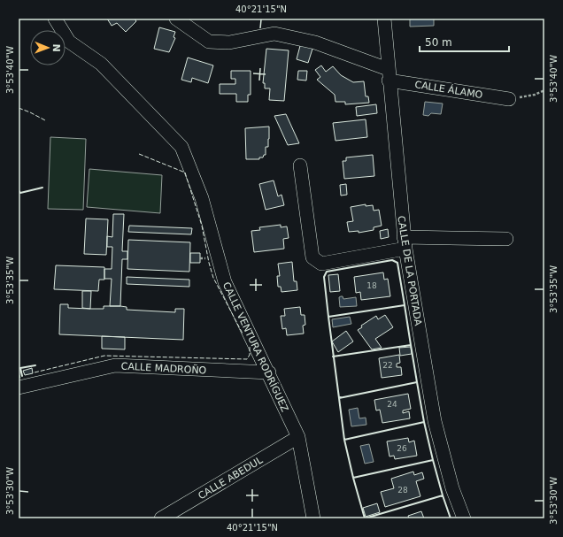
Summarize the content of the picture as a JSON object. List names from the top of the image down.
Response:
{
  "streets": {
    "street": [
      "CALLE ÁLAMO",
      "CALLE DE LA PORTADA",
      "CALLE VENTURA RODRÍGUEZ",
      "CALLE MADROÑO",
      "CALLE ABEDUL"
    ]
  },
  "crossings": [
    ["CALLE ÁLAMO", "CALLE DE LA PORTADA"],
    ["CALLE VENTURA RODRÍGUEZ", "CALLE MADROÑO"],
    ["CALLE VENTURA RODRÍGUEZ", "CALLE ABEDUL"]
  ],
  "house_numbers": [
    "18",
    "22",
    "24",
    "26",
    "28"
  ],
  "scale_bar": "50 m",
  "north": "right",
  "coordinates": [
    "40°21'15\"N",
    "3°53'40\"W",
    "3°53'35\"W",
    "3°53'30\"W"
  ]
}
